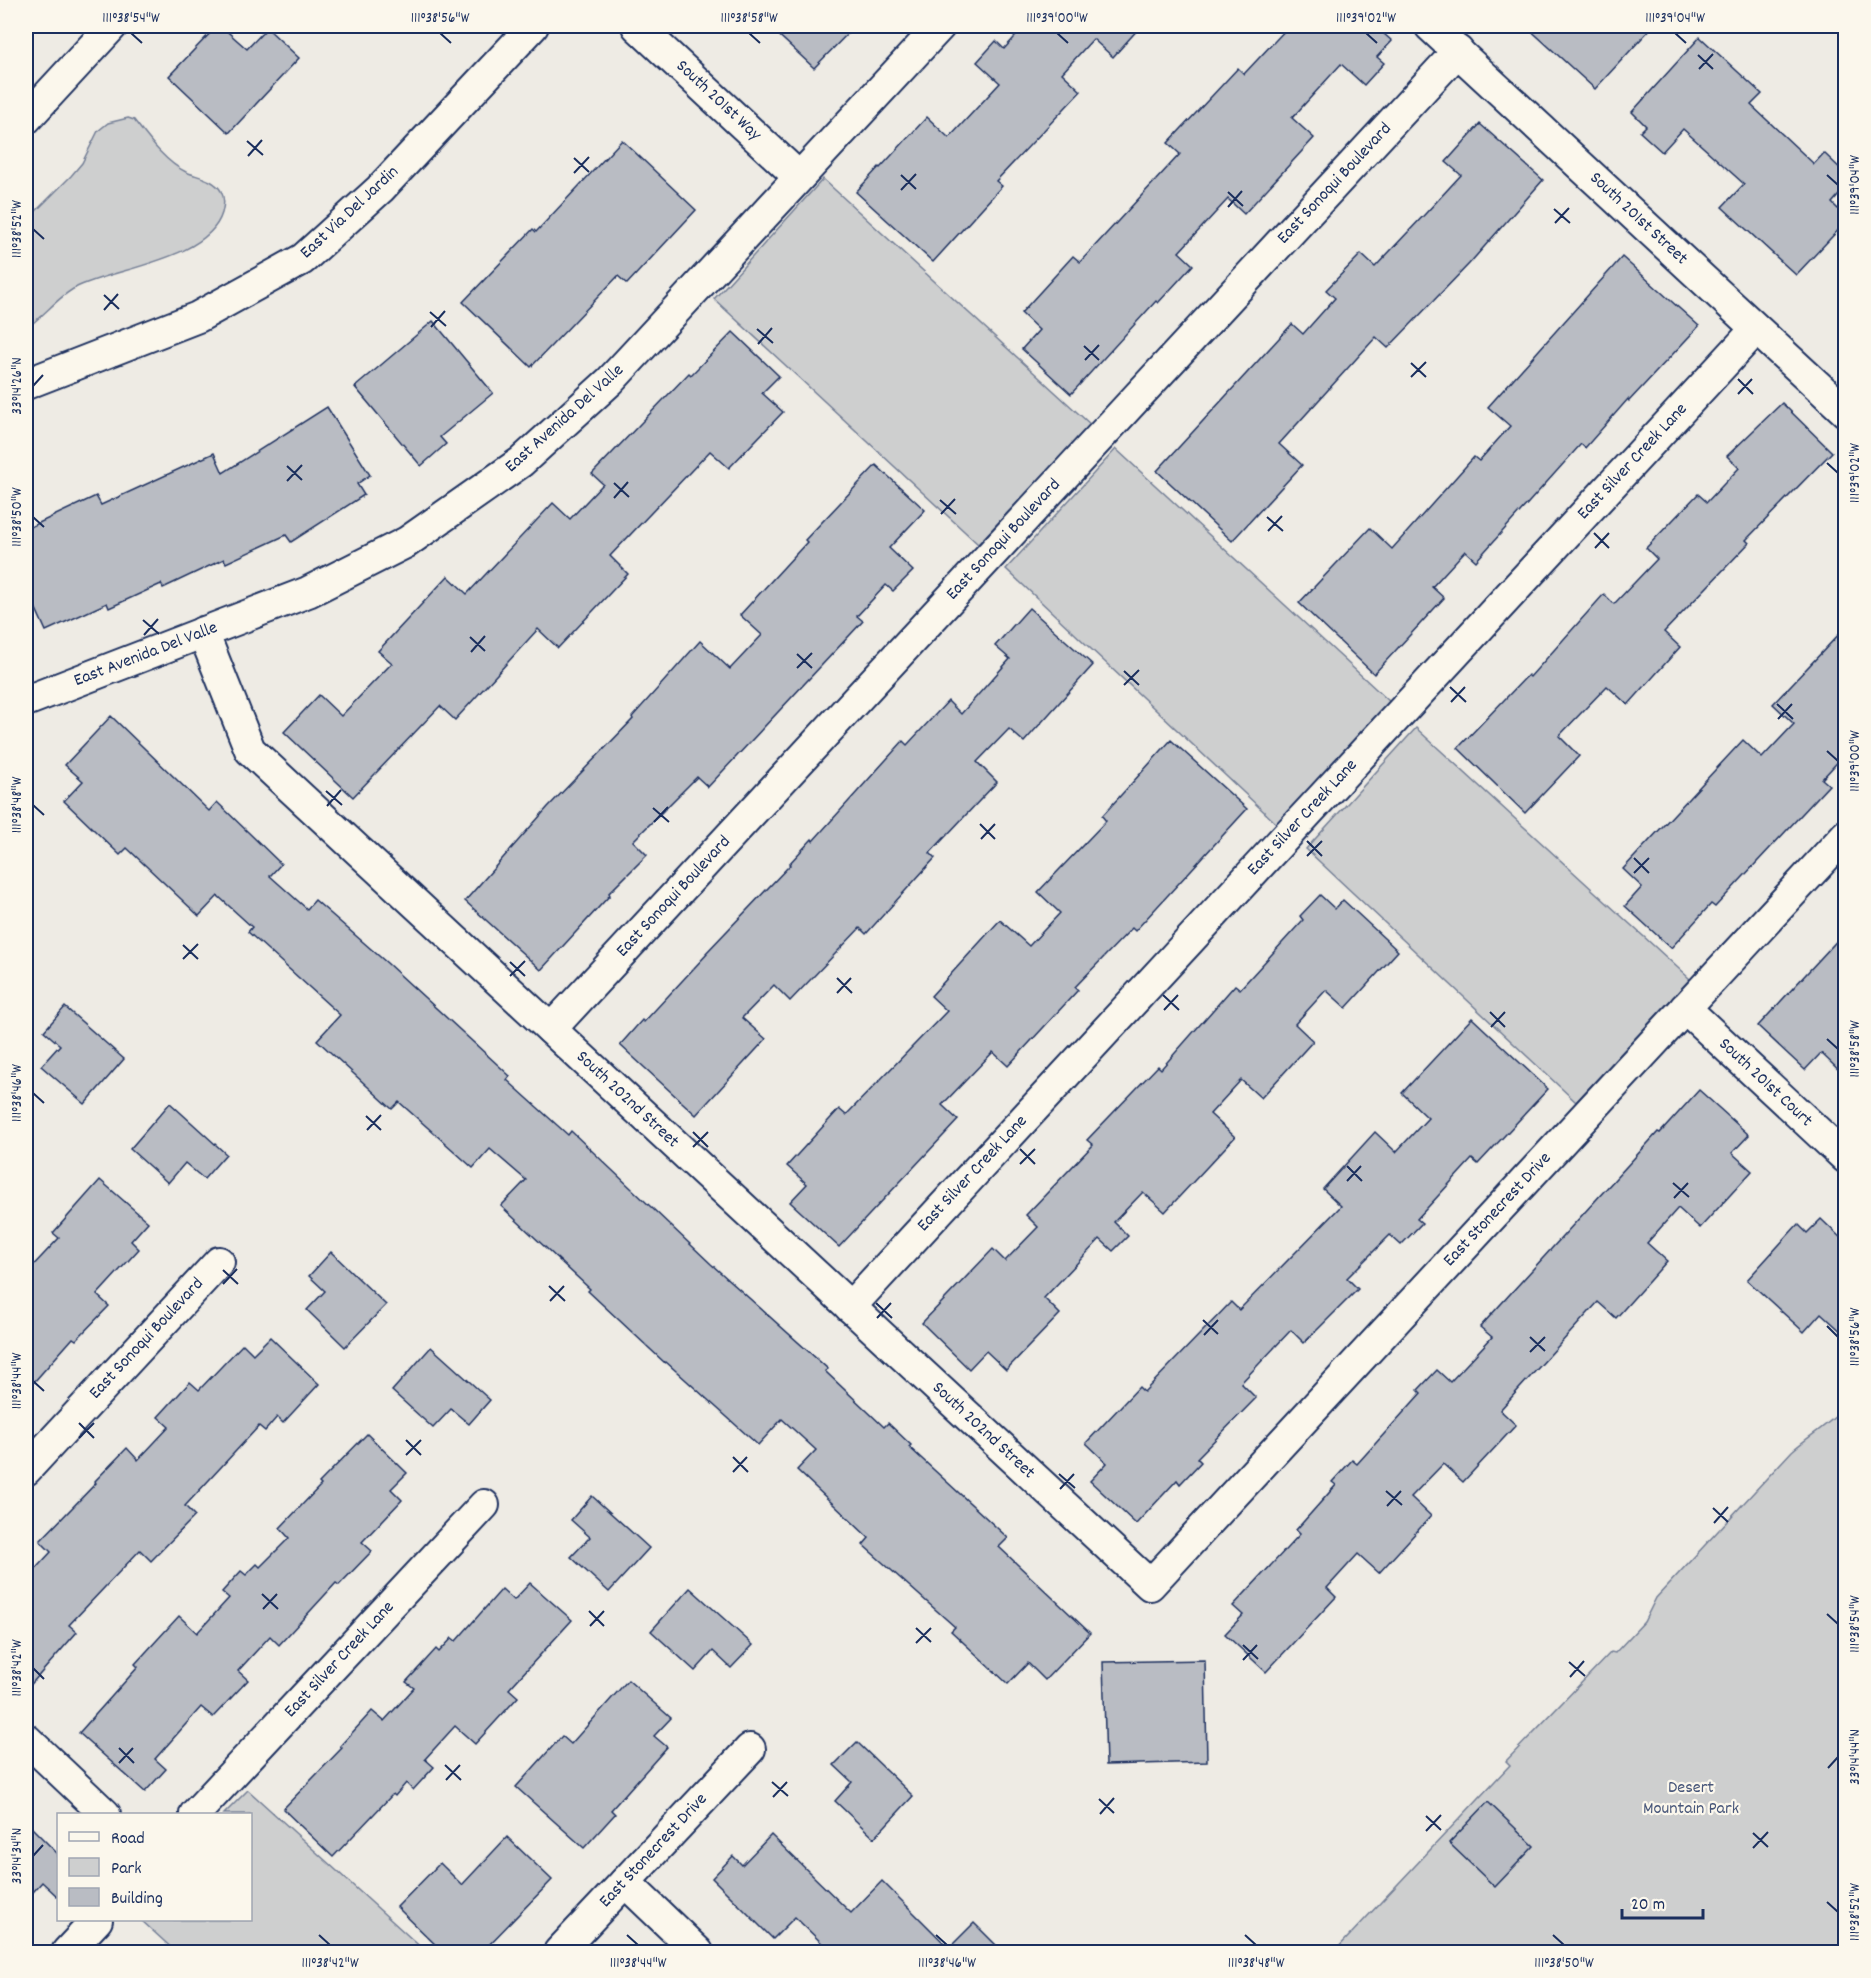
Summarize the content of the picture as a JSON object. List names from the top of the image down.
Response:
{
  "streets": {
    "street": [
      "South 201st Way",
      "East Sonoqui Boulevard",
      "East Via Del Jardin",
      "South 201st Street",
      "East Avenida Del Valle",
      "East Silver Creek Lane",
      "South 201st Court",
      "South 202nd Street",
      "East Stonecrest Drive"
    ]
  },
  "crossings": [
    ["South 201st Way", "East Avenida Del Valle"],
    ["East Sonoqui Boulevard", "South 201st Street"],
    ["East Sonoqui Boulevard", "South 202nd Street"],
    ["South 201st Street", "East Silver Creek Lane"],
    ["East Avenida Del Valle", "South 202nd Street"],
    ["East Silver Creek Lane", "South 202nd Street"],
    ["South 201st Court", "East Stonecrest Drive"],
    ["South 202nd Street", "East Stonecrest Drive"]
  ],
  "parks": ["Desert Mountain Park"],
  "legend": ["Road", "Park", "Building"],
  "scale_bar": "20 m",
  "coordinates": [
    "111°38'54\"W",
    "111°38'56\"W",
    "111°38'58\"W",
    "111°39'00\"W",
    "111°39'02\"W",
    "111°39'04\"W",
    "111°38'52\"W",
    "33°14'26\"N",
    "111°38'50\"W",
    "111°38'48\"W",
    "111°38'46\"W",
    "111°38'44\"W",
    "111°38'42\"W",
    "33°14'44\"N",
    "33°14'34\"N"
  ]
}
